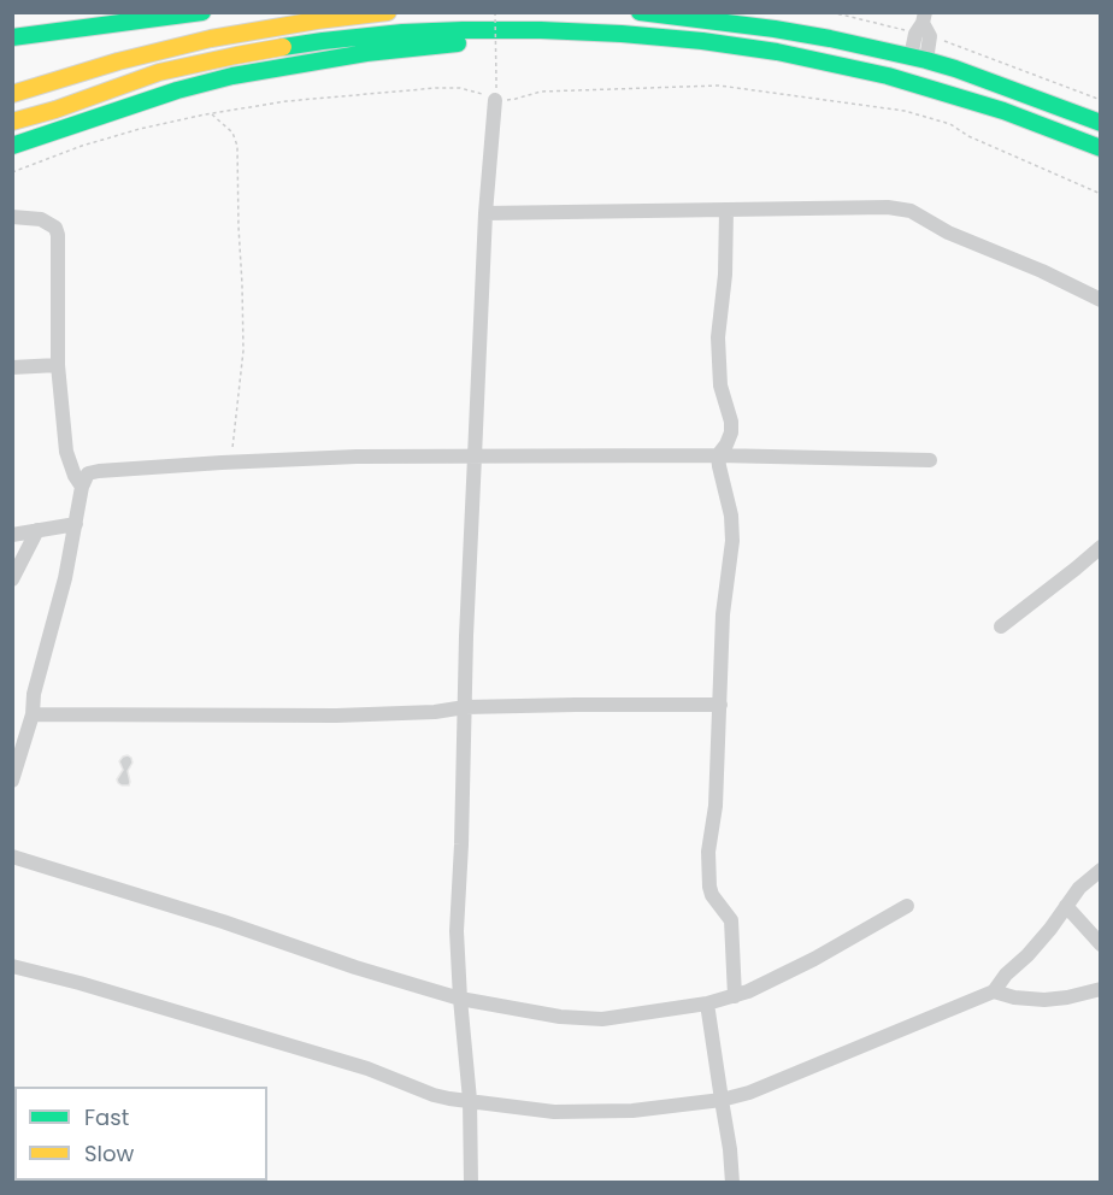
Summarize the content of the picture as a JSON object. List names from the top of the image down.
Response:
{
  "legend": ["Fast", "Slow"]
}
